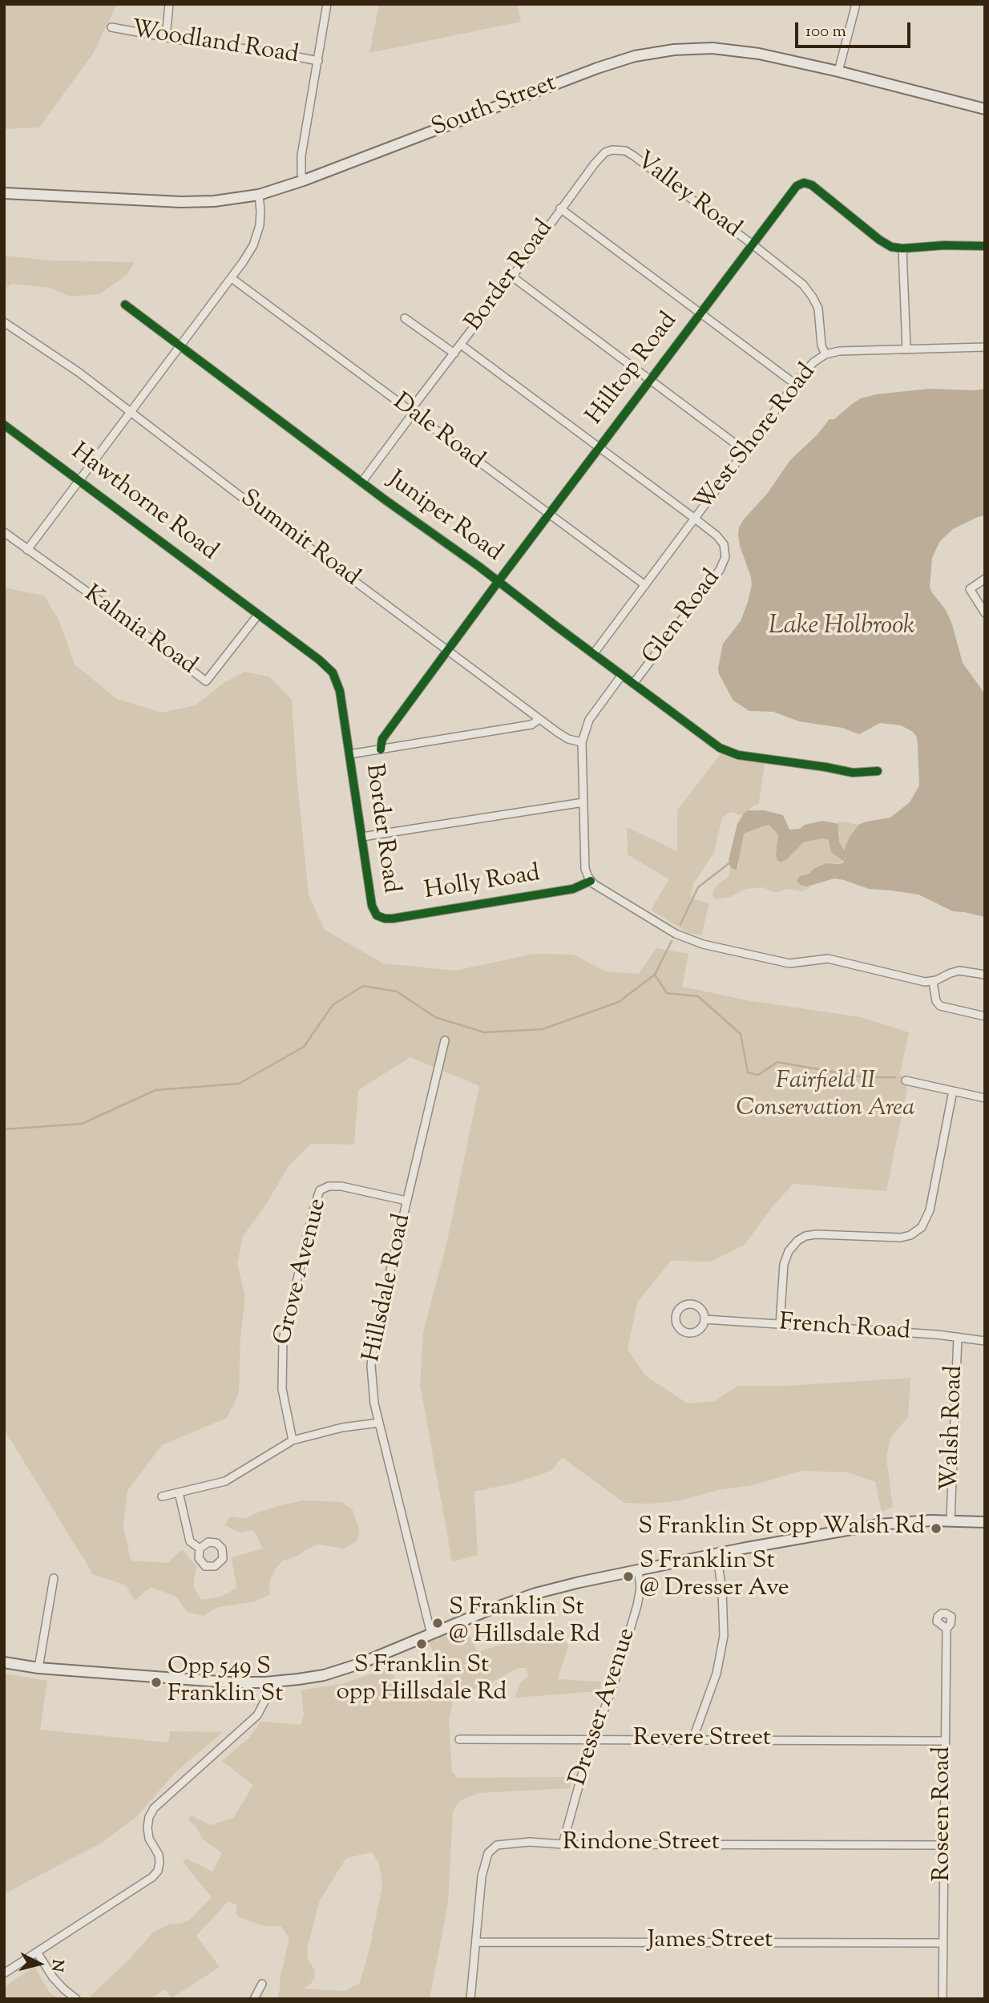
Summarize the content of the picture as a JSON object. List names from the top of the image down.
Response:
{
  "streets": {
    "main road": ["South Street"],
    "street": [
      "Woodland Road",
      "Valley Road",
      "Border Road",
      "Hilltop Road",
      "Dale Road",
      "West Shore Road",
      "Hawthorne Road",
      "Juniper Road",
      "Summit Road",
      "Glen Road",
      "Kalmia Road",
      "Holly Road",
      "Grove Avenue",
      "Hillsdale Road",
      "French Road",
      "Walsh Road",
      "Dresser Avenue",
      "Revere Street",
      "Roseen Road",
      "Rindone Street",
      "James Street"
    ]
  },
  "crossings": [
    ["Valley Road", "Border Road"],
    ["Valley Road", "Hilltop Road"],
    ["Valley Road", "West Shore Road"],
    ["Border Road", "Dale Road"],
    ["Border Road", "Hawthorne Road"],
    ["Border Road", "Juniper Road"],
    ["Border Road", "Glen Road"],
    ["Border Road", "Kalmia Road"],
    ["Border Road", "Holly Road"],
    ["Hilltop Road", "Dale Road"],
    ["Hilltop Road", "Juniper Road"],
    ["Hilltop Road", "Summit Road"],
    ["Hilltop Road", "Glen Road"],
    ["Dale Road", "West Shore Road"],
    ["West Shore Road", "Juniper Road"],
    ["West Shore Road", "Glen Road"],
    ["Hawthorne Road", "Kalmia Road"],
    ["Juniper Road", "Glen Road"],
    ["Grove Avenue", "Hillsdale Road"],
    ["French Road", "Walsh Road"],
    ["Dresser Avenue", "Revere Street"],
    ["Dresser Avenue", "Rindone Street"],
    ["Revere Street", "Roseen Road"],
    ["Roseen Road", "Rindone Street"],
    ["Roseen Road", "James Street"],
    ["Rindone Street", "James Street"]
  ],
  "water": ["Lake Holbrook"],
  "parks": ["Fairfield II Conservation Area"],
  "places": [
    "S Franklin St opp Walsh Rd",
    "S Franklin St @ Dresser Ave",
    "S Franklin St @ Hillsdale Rd",
    "S Franklin St opp Hillsdale Rd",
    "Opp 549 S Franklin St"
  ],
  "scale_bar": "100 m",
  "north": "right"
}
